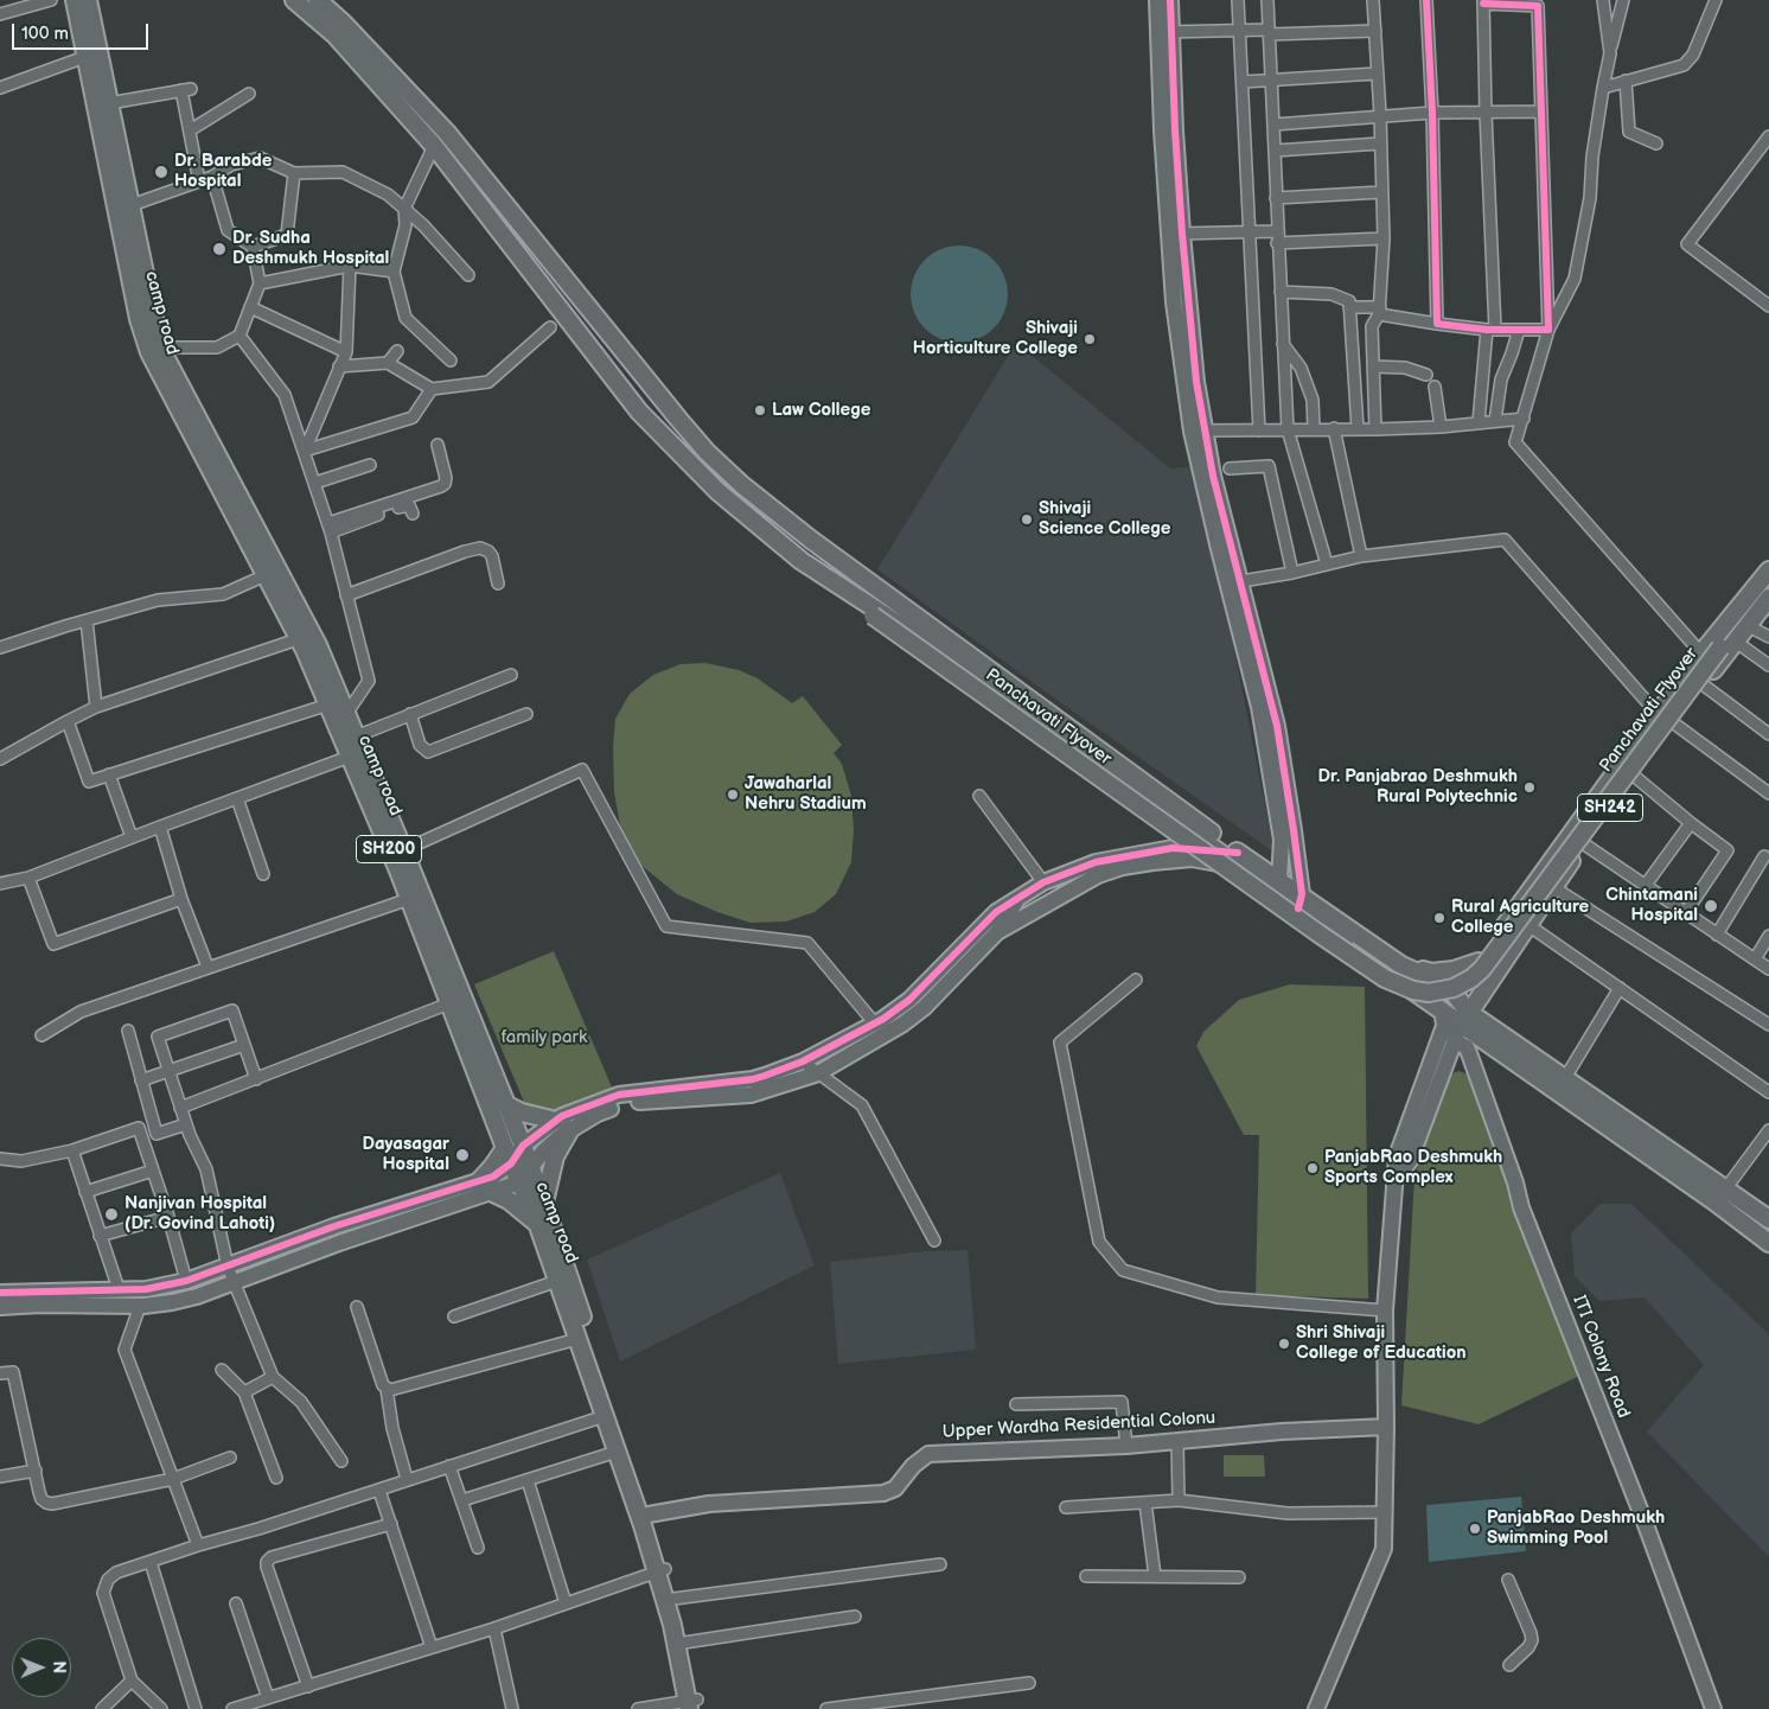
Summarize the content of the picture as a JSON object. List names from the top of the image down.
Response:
{
  "streets": {
    "main road": [
      "camp road",
      "Panchavati Flyover",
      "SH242",
      "SH200"
    ],
    "street": ["ITI Colony Road", "Upper Wardha Residential Colonu"]
  },
  "crossings": [
    ["camp road", "Upper Wardha Residential Colonu"],
    ["Panchavati Flyover", "SH242"],
    ["SH242", "ITI Colony Road"]
  ],
  "parks": ["family park"],
  "places": [
    "Dr. Barabde Hospital",
    "Dr. Sudha Deshmukh Hospital",
    "Shivaji Horticulture College",
    "Law College",
    "Shivaji Science College",
    "Dr. Panjabrao Deshmukh Rural Polytechnic",
    "Jawaharlal Nehru Stadium",
    "Chintamani Hospital",
    "Rural Agriculture College",
    "Dayasagar Hospital",
    "PanjabRao Deshmukh Sports Complex",
    "Nanjivan Hospital (Dr. Govind Lahoti)",
    "Shri Shivaji College of Education",
    "PanjabRao Deshmukh Swimming Pool"
  ],
  "scale_bar": "100 m",
  "north": "right"
}
